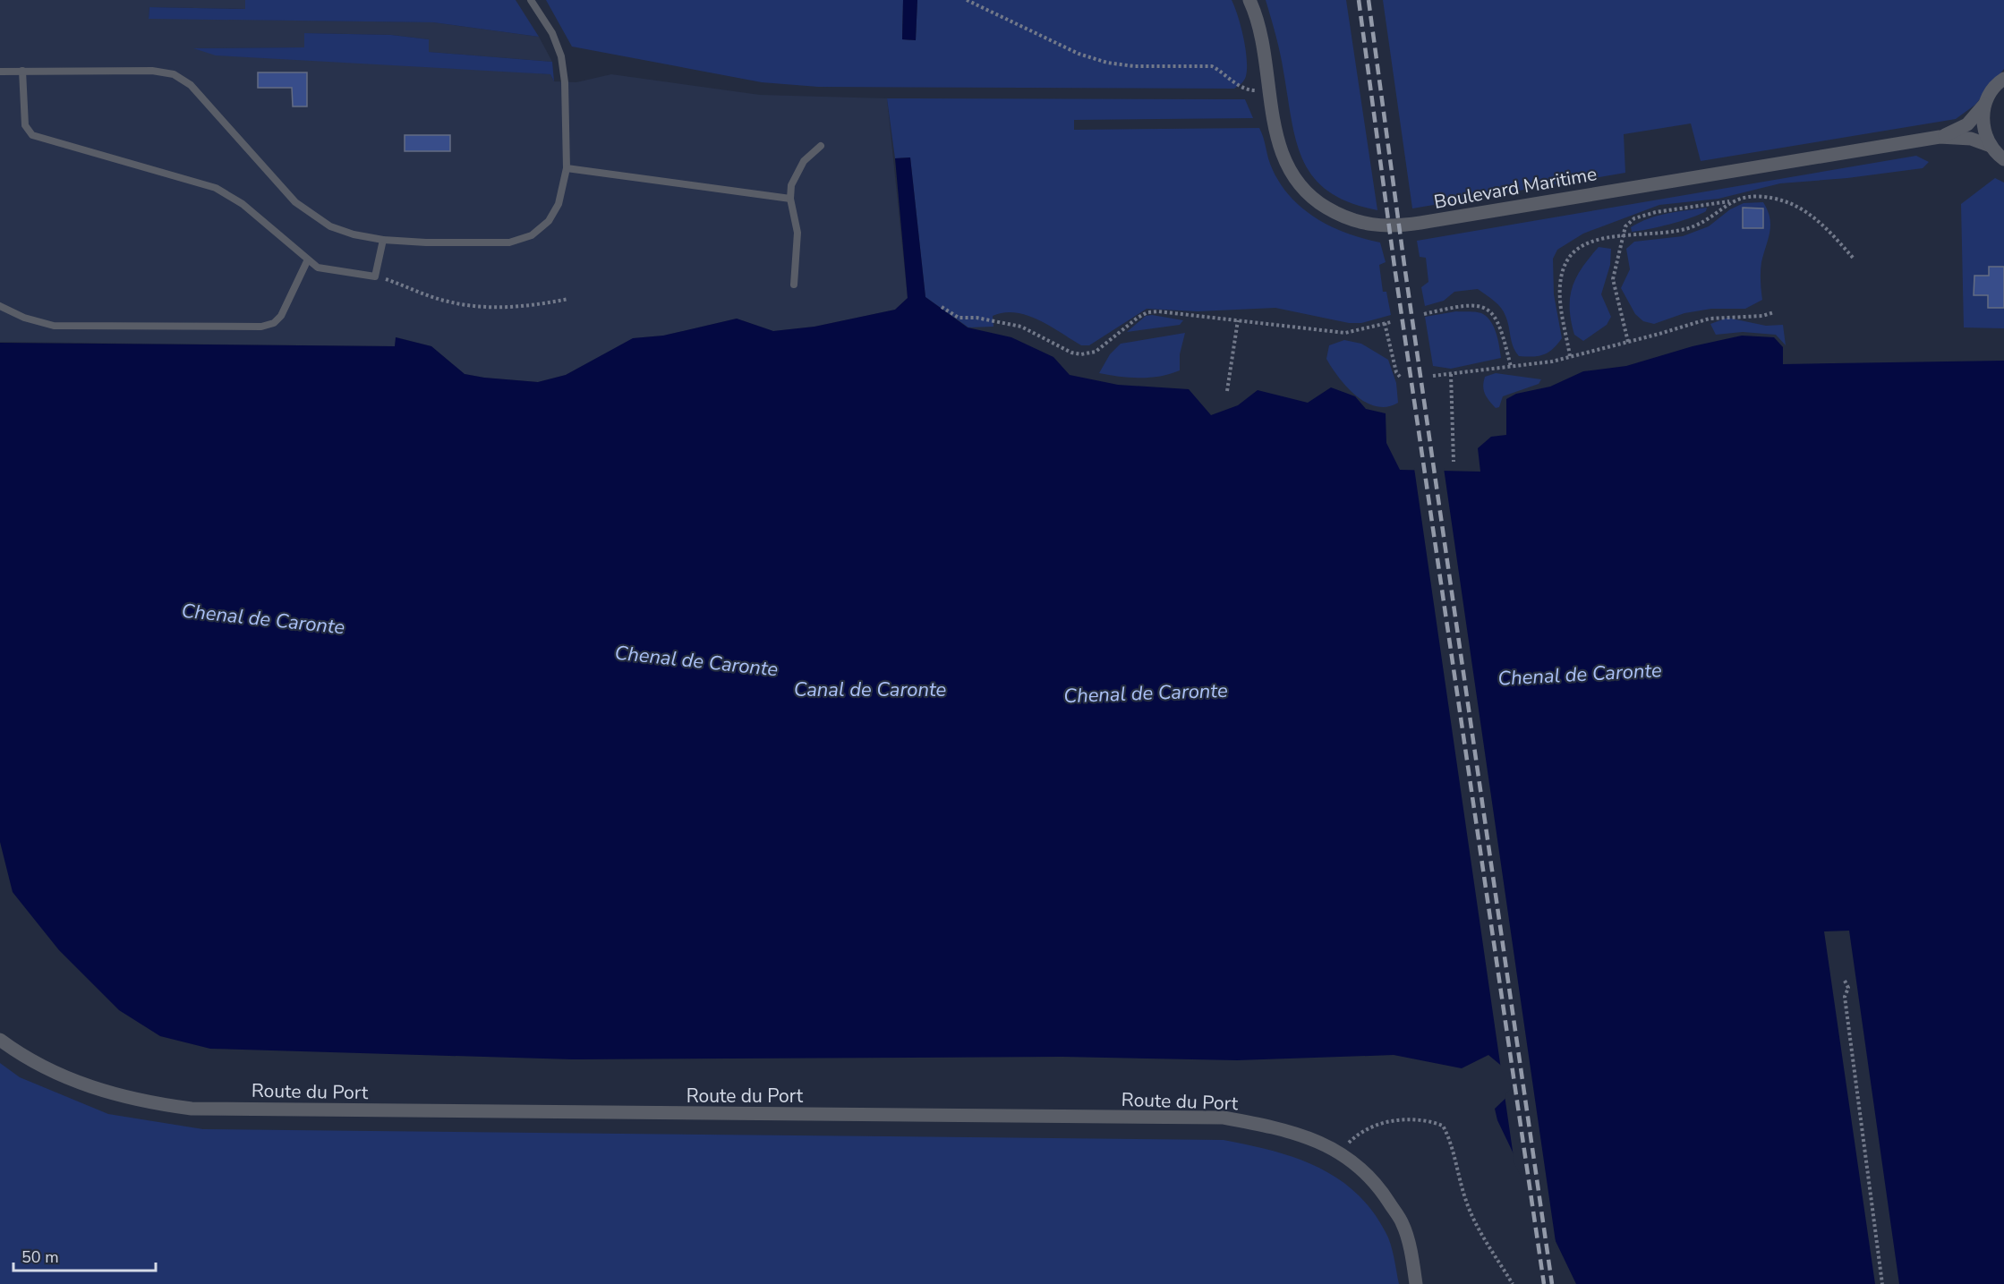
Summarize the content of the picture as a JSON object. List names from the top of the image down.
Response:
{
  "streets": {
    "street": ["Boulevard Maritime", "Route du Port"]
  },
  "water": ["Chenal de Caronte", "Canal de Caronte"],
  "scale_bar": "50 m"
}
